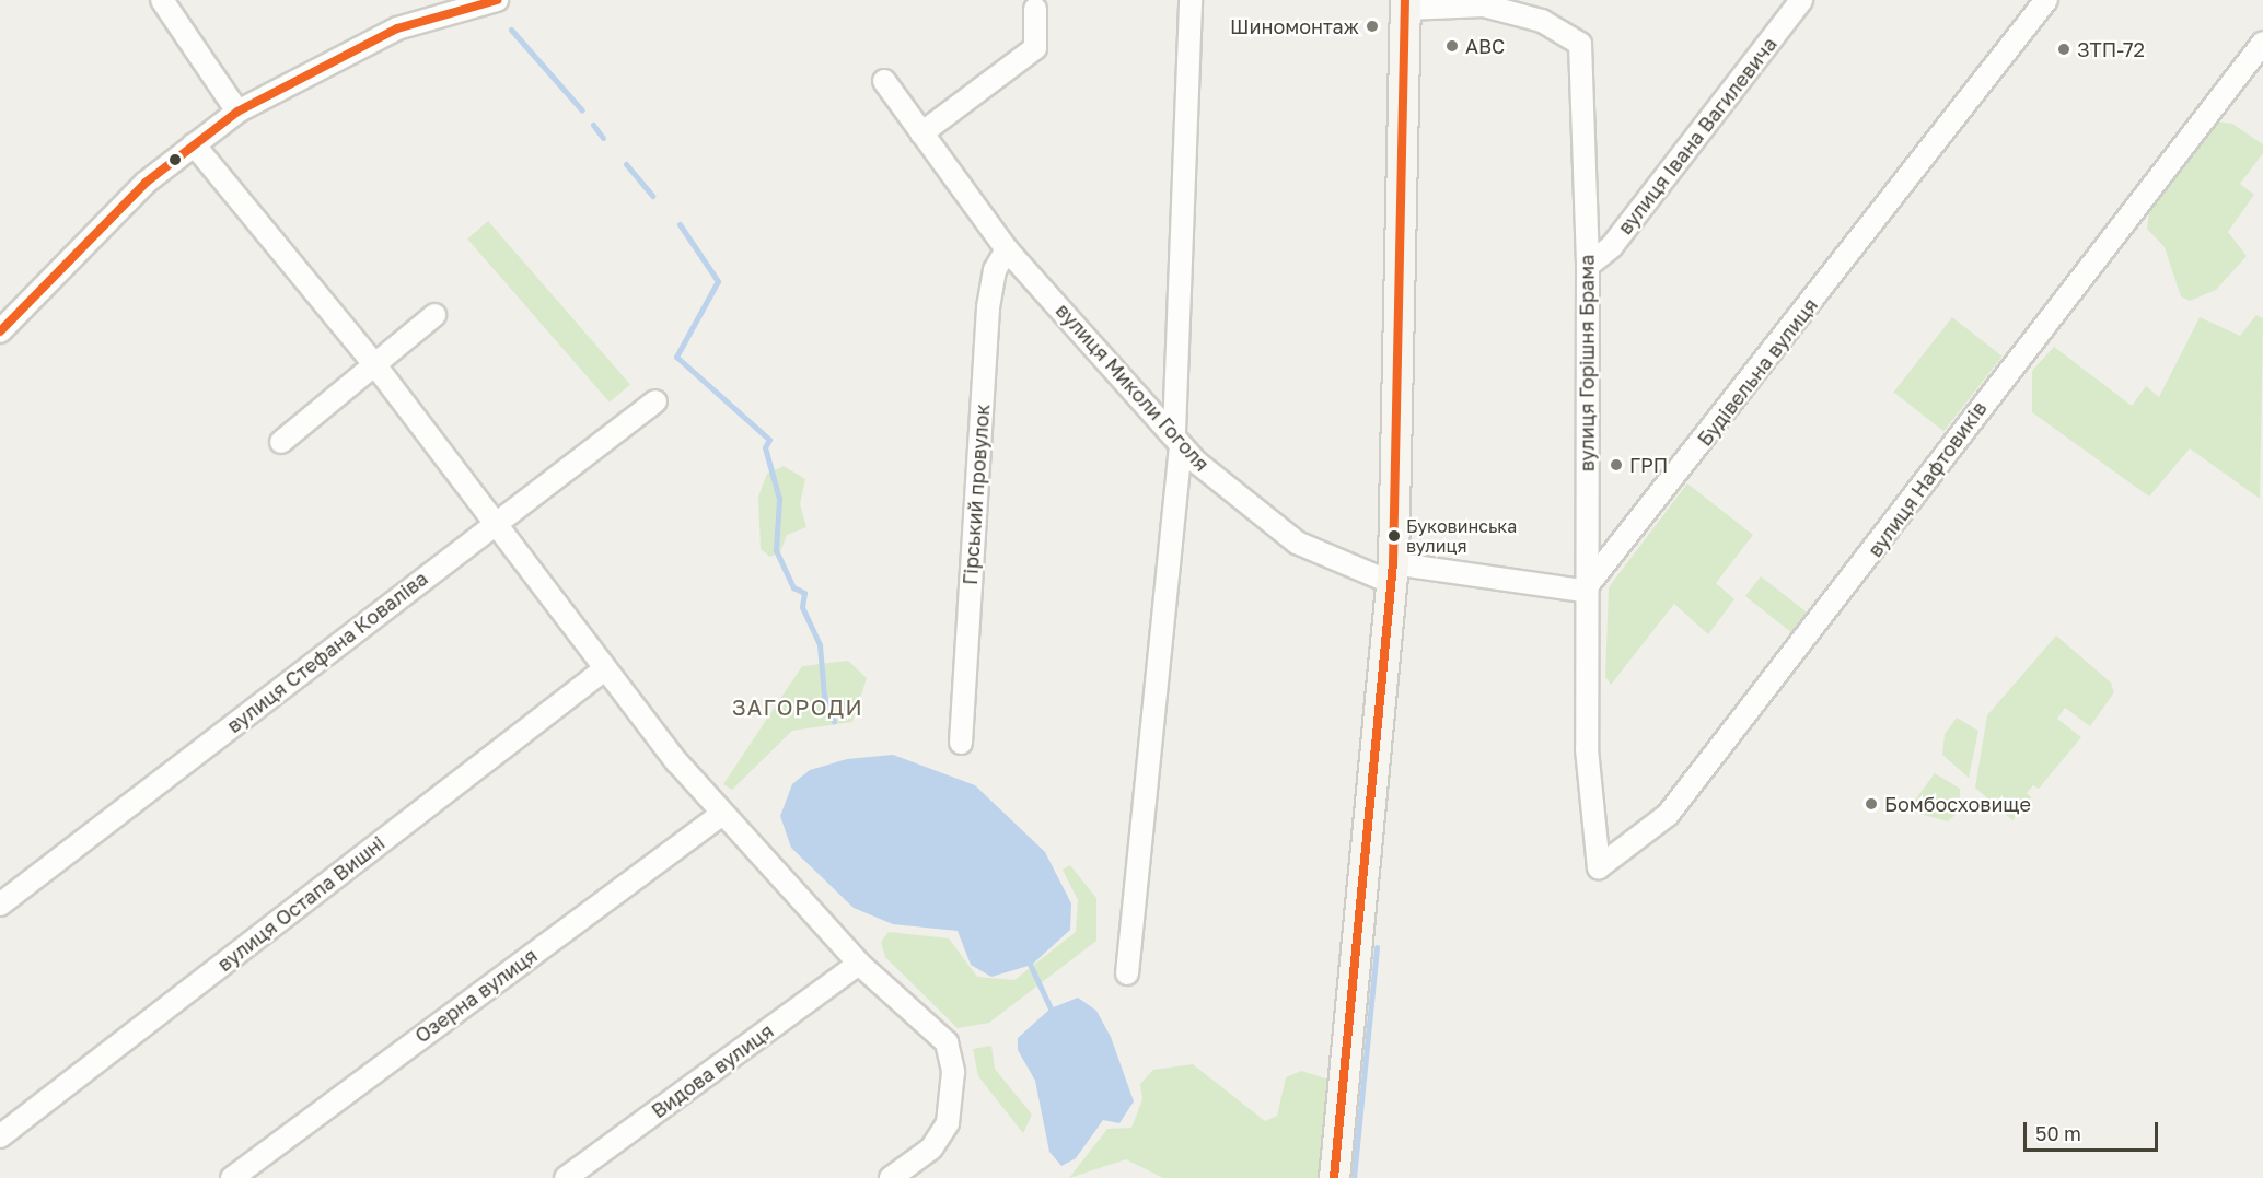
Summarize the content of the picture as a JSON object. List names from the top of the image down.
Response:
{
  "streets": {
    "street": [
      "вулиця Івана Вагилевича",
      "вулиця Горішня Брама",
      "Будівельна вулиця",
      "вулиця Миколи Гоголя",
      "вулиця Нафтовиків",
      "Гірський провулок",
      "вулиця Стефана Коваліва",
      "вулиця Остапа Вишні",
      "Озерна вулиця",
      "Видова вулиця"
    ]
  },
  "crossings": [
    ["вулиця Івана Вагилевича", "вулиця Горішня Брама"],
    ["вулиця Горішня Брама", "Будівельна вулиця"],
    ["вулиця Горішня Брама", "вулиця Миколи Гоголя"],
    ["вулиця Горішня Брама", "вулиця Нафтовиків"],
    ["вулиця Миколи Гоголя", "Гірський провулок"]
  ],
  "districts": ["ЗАГОРОДИ"],
  "places": [
    "Шиномонтаж",
    "ABC",
    "ЗТП-72",
    "ГРП",
    "Буковинська вулиця",
    "Бомбосховище"
  ],
  "scale_bar": "50 m"
}
